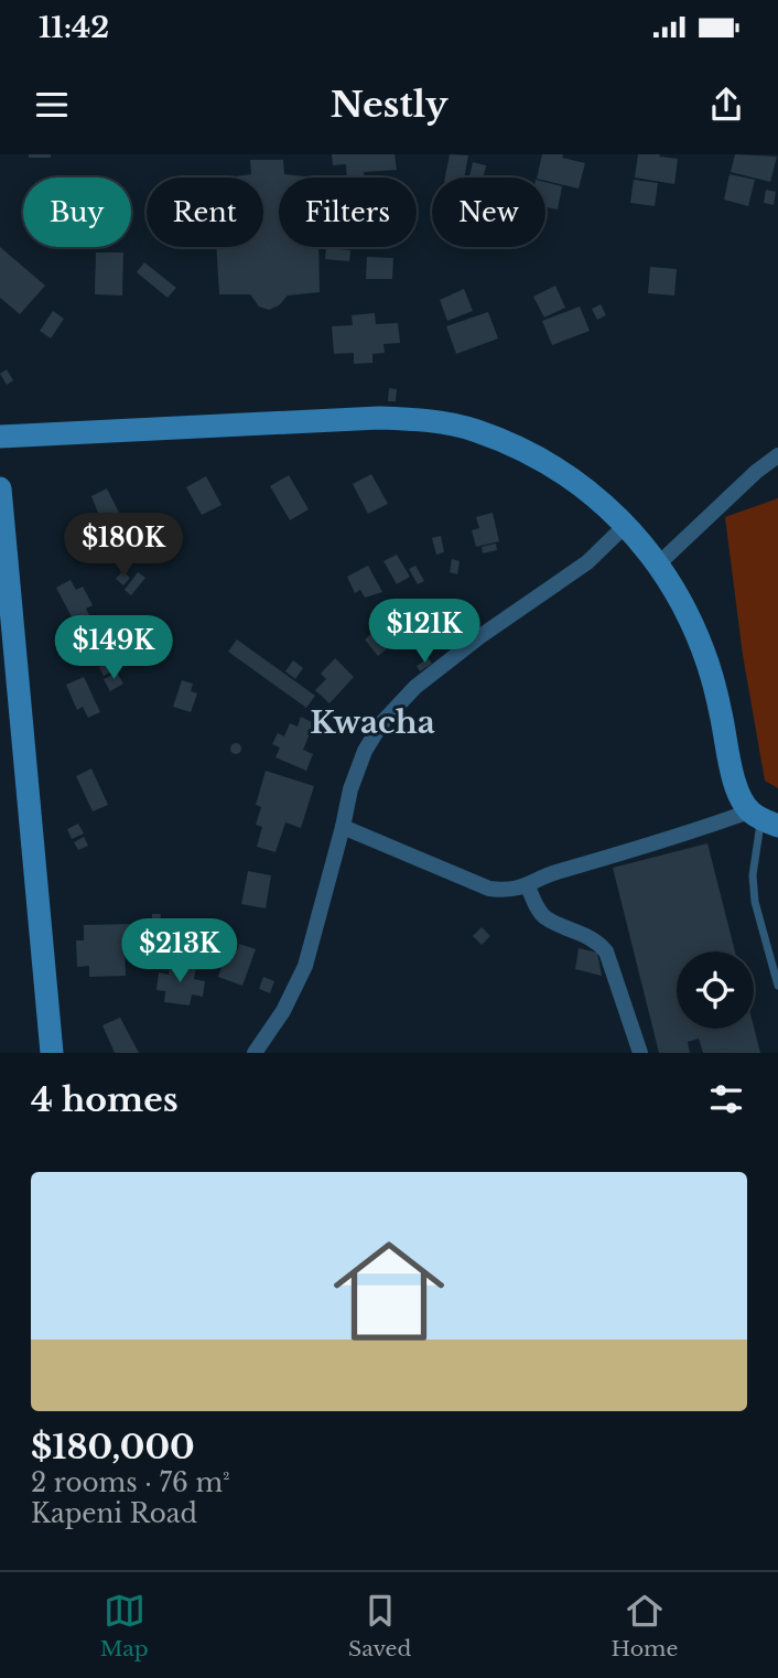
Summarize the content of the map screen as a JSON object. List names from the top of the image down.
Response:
{
  "districts": ["Kwacha"],
  "page": {
    "status": "11:42",
    "header": "Nestly",
    "chip": [
      "Buy",
      "Rent",
      "Filters",
      "New"
    ],
    "price": [
      "$180K",
      "$121K",
      "$149K",
      "$213K"
    ],
    "heading": "4 homes",
    "list": [
      {
        "name": "$180,000",
        "note": "2 rooms · 76 m² · Kapeni Road"
      }
    ],
    "tabs": ["Map", "Saved", "Home"]
  }
}
